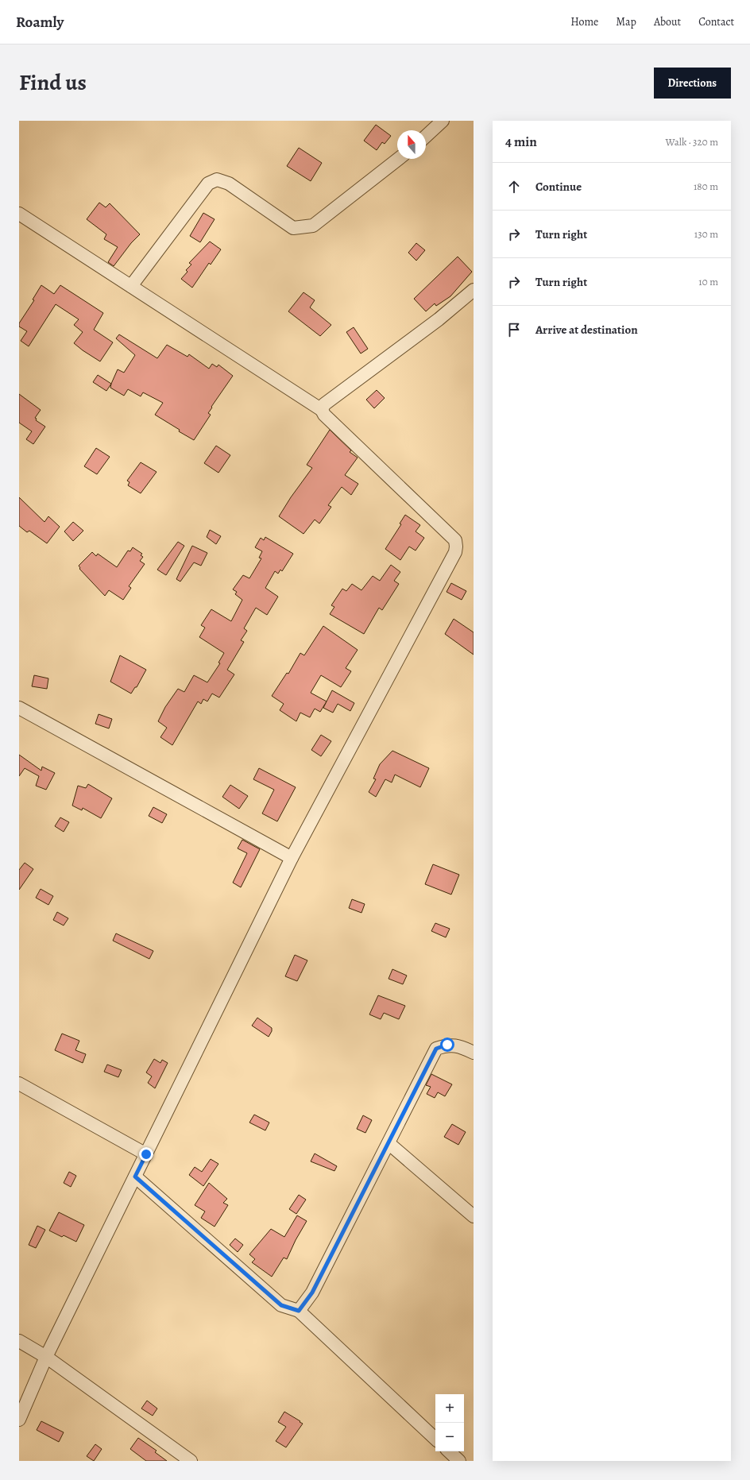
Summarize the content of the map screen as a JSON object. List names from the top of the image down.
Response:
{
  "north": "top",
  "page": {
    "header": "Roamly",
    "nav": [
      "Home",
      "Map",
      "About",
      "Contact"
    ],
    "title": "Find us",
    "buttons": "Directions",
    "heading": ["4 min", "Walk · 320 m"],
    "list": [
      ["Continue", "180 m"],
      ["Turn right", "130 m"],
      ["Turn right", "10 m"],
      "Arrive at destination"
    ],
    "map_buttons": ["+", "−"]
  }
}
